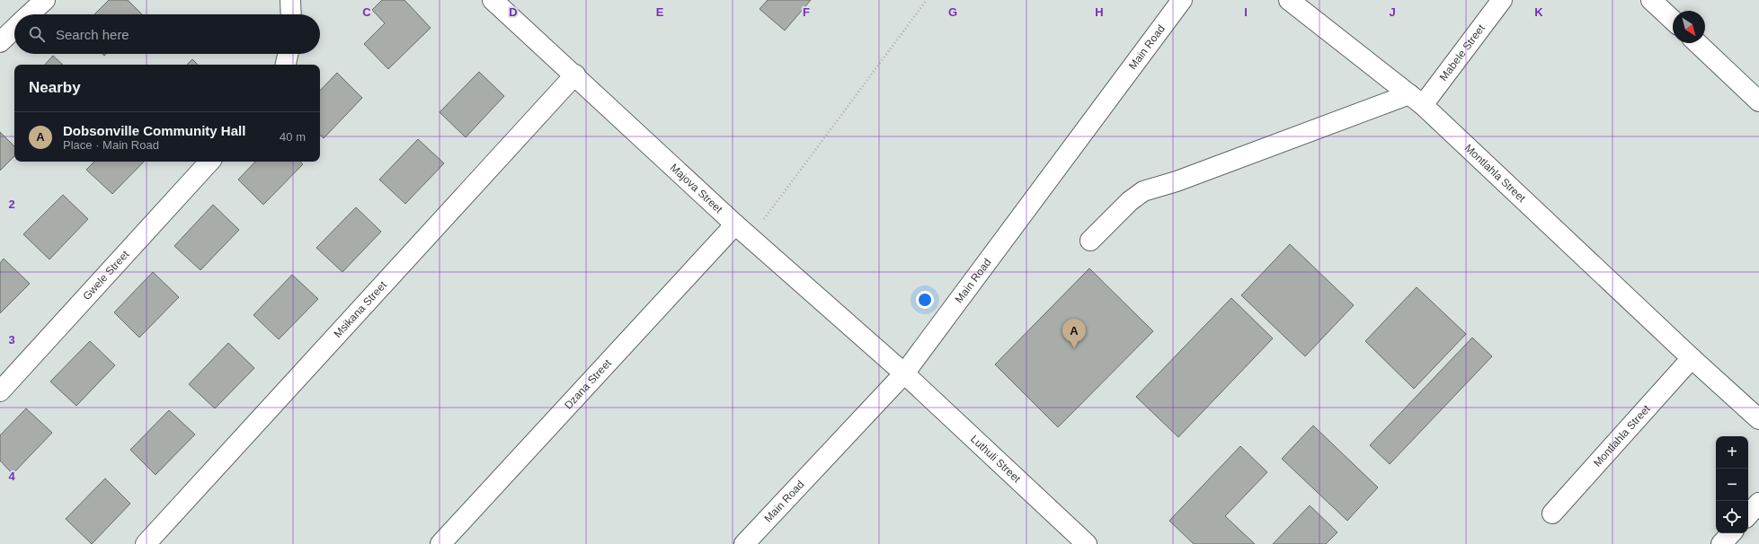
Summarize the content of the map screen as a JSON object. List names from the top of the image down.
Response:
{
  "streets": {
    "street": [
      "Main Road",
      "Mabele Street",
      "Montlahla Street",
      "Majova Street",
      "Gwele Street",
      "Msikana Street",
      "Dzana Street",
      "Luthuli Street"
    ]
  },
  "crossings": [
    ["Main Road", "Majova Street"],
    ["Main Road", "Luthuli Street"],
    ["Mabele Street", "Montlahla Street"],
    ["Majova Street", "Msikana Street"],
    ["Majova Street", "Dzana Street"],
    ["Majova Street", "Luthuli Street"]
  ],
  "north": "bottom right",
  "page": {
    "search": "Search here",
    "heading": "Nearby",
    "list": [
      {
        "mark": "A",
        "name": "Dobsonville Community Hall",
        "note": "Place · Main Road",
        "value": "40 m"
      }
    ],
    "pins": "A",
    "map_buttons": ["+", "−"]
  },
  "grid": {
    "columns": [
      "C",
      "D",
      "E",
      "F",
      "G",
      "H",
      "I",
      "J",
      "K"
    ],
    "rows": ["2", "3", "4"]
  }
}
